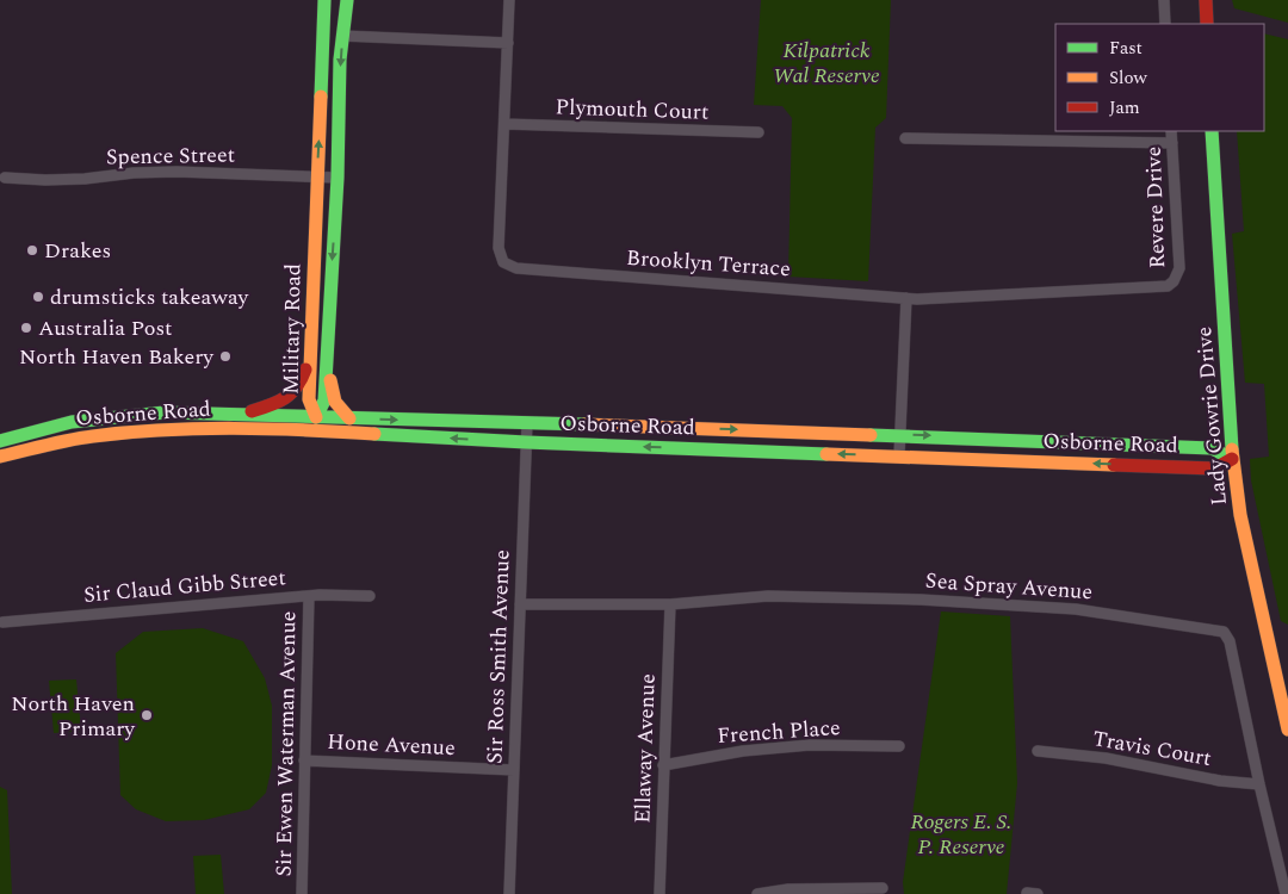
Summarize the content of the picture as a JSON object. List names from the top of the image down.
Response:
{
  "streets": {
    "street": [
      "Plymouth Court",
      "Spence Street",
      "Revere Drive",
      "Brooklyn Terrace",
      "Military Road",
      "Osborne Road",
      "Lady Gowrie Drive",
      "Sir Claud Gibb Street",
      "Sea Spray Avenue",
      "Sir Ross Smith Avenue",
      "French Place",
      "Sir Ewen Waterman Avenue",
      "Hone Avenue",
      "Ellaway Avenue",
      "Travis Court"
    ]
  },
  "crossings": [
    ["Plymouth Court", "Brooklyn Terrace"],
    ["Spence Street", "Military Road"],
    ["Revere Drive", "Brooklyn Terrace"],
    ["Military Road", "Osborne Road"],
    ["Osborne Road", "Lady Gowrie Drive"],
    ["Osborne Road", "Sir Ross Smith Avenue"],
    ["Sir Claud Gibb Street", "Sir Ewen Waterman Avenue"],
    ["Sea Spray Avenue", "Sir Ross Smith Avenue"],
    ["Sea Spray Avenue", "Ellaway Avenue"],
    ["Sea Spray Avenue", "Travis Court"],
    ["Sir Ross Smith Avenue", "Hone Avenue"],
    ["French Place", "Ellaway Avenue"],
    ["Sir Ewen Waterman Avenue", "Hone Avenue"]
  ],
  "parks": ["Kilpatrick Wal Reserve", "Rogers E. S. P. Reserve"],
  "places": [
    "Drakes",
    "drumsticks takeaway",
    "Australia Post",
    "North Haven Bakery",
    "North Haven Primary"
  ],
  "legend": ["Fast", "Slow", "Jam"]
}
